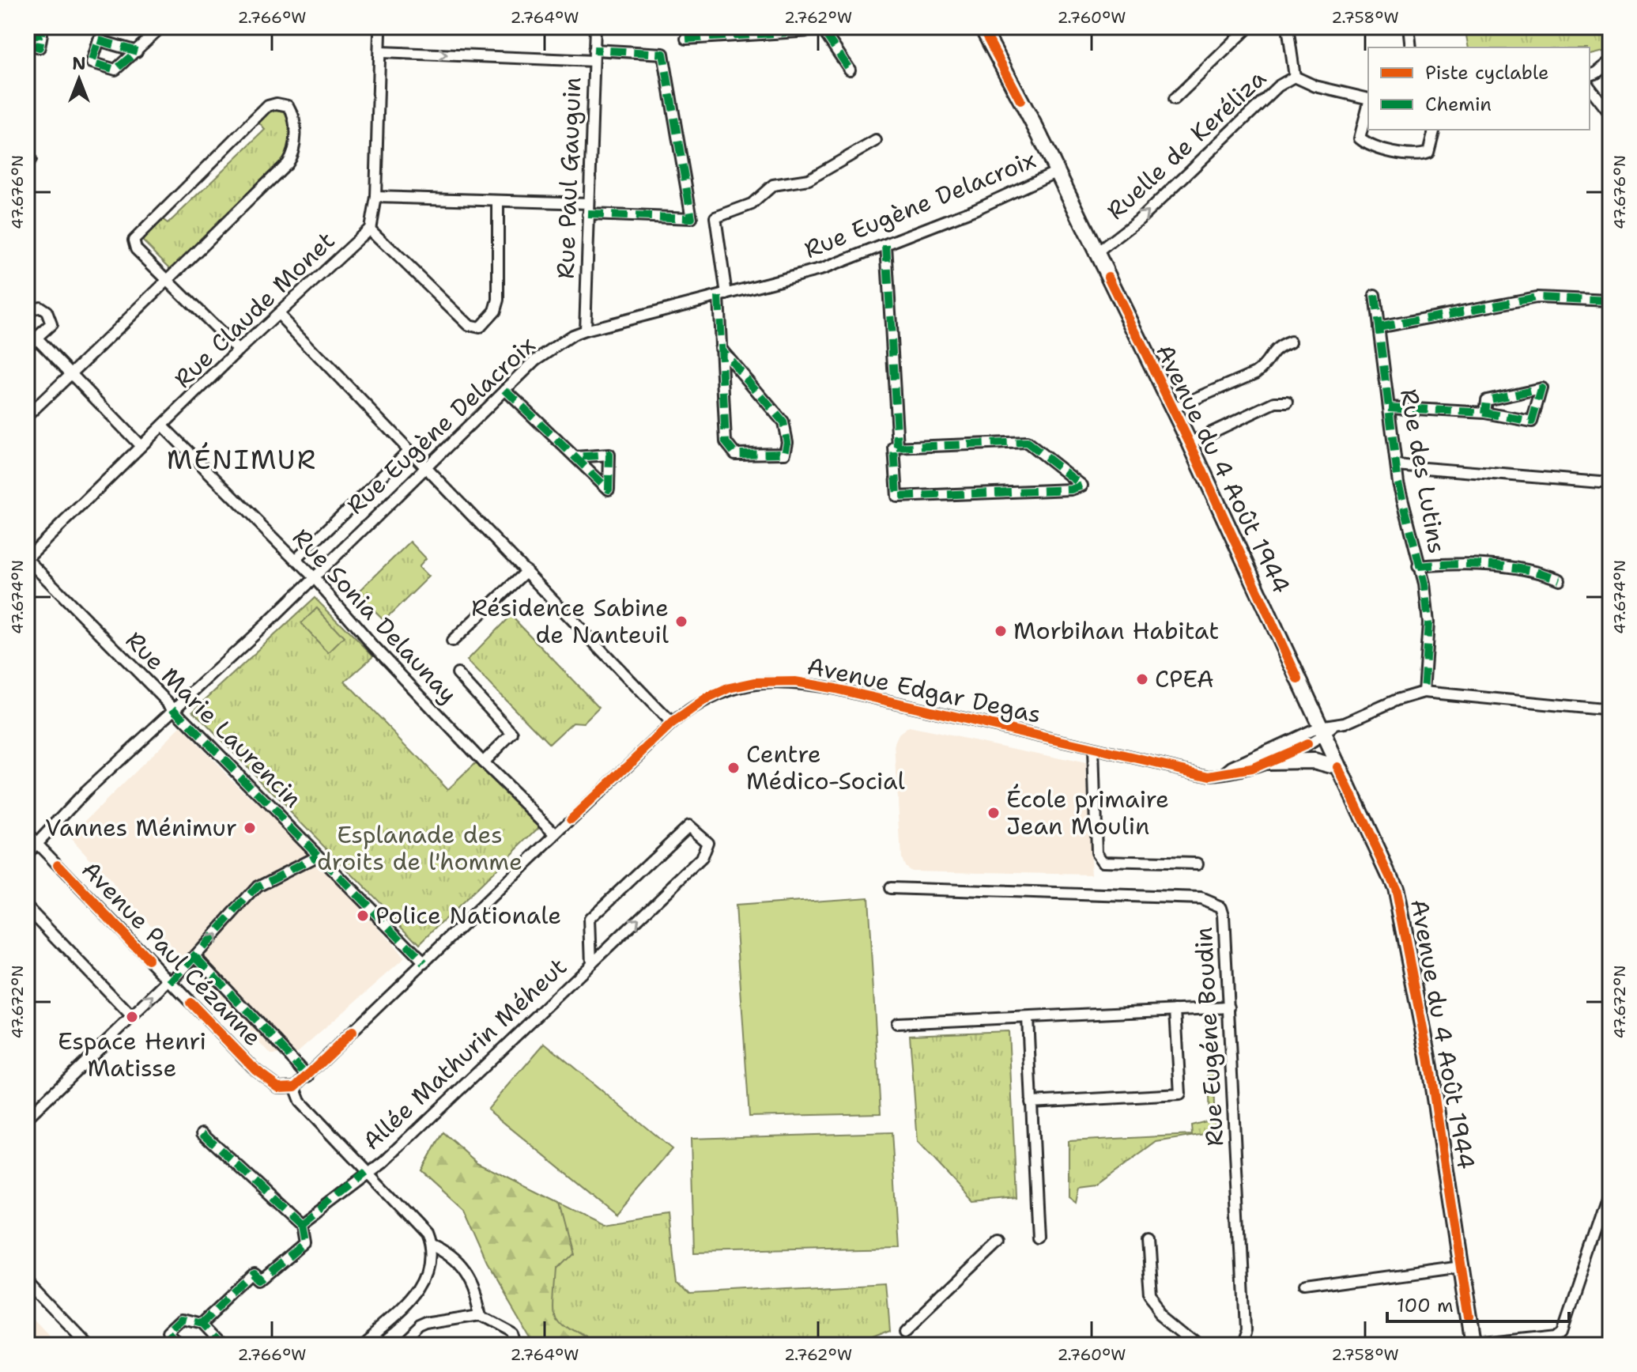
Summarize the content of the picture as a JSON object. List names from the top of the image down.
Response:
{
  "streets": {
    "street": [
      "Ruelle de Keréliza",
      "Rue Paul Gauguin",
      "Rue Eugène Delacroix",
      "Rue Claude Monet",
      "Avenue du 4 Août 1944",
      "Rue des Lutins",
      "Rue Sonia Delaunay",
      "Avenue Edgar Degas",
      "Rue Marie Laurencin",
      "Avenue Paul Cézanne",
      "Rue Eugéne Boudin",
      "Allée Mathurin Méheut"
    ]
  },
  "crossings": [
    ["Ruelle de Keréliza", "Avenue du 4 Août 1944"],
    ["Rue Paul Gauguin", "Rue Eugène Delacroix"],
    ["Rue Eugène Delacroix", "Avenue du 4 Août 1944"],
    ["Rue Eugène Delacroix", "Rue Sonia Delaunay"],
    ["Rue Eugène Delacroix", "Rue Marie Laurencin"],
    ["Rue Eugène Delacroix", "Avenue Paul Cézanne"],
    ["Rue Claude Monet", "Rue Sonia Delaunay"],
    ["Rue Claude Monet", "Rue Marie Laurencin"],
    ["Avenue du 4 Août 1944", "Avenue Edgar Degas"],
    ["Rue Sonia Delaunay", "Avenue Edgar Degas"],
    ["Avenue Edgar Degas", "Rue Marie Laurencin"],
    ["Avenue Edgar Degas", "Avenue Paul Cézanne"]
  ],
  "districts": ["MÉNIMUR"],
  "parks": ["Esplanade des droits de l'homme"],
  "places": [
    "Résidence Sabine de Nanteuil",
    "Morbihan Habitat",
    "CPEA",
    "Centre Médico-Social",
    "École primaire Jean Moulin",
    "Vannes Ménimur",
    "Police Nationale",
    "Espace Henri Matisse"
  ],
  "legend": ["Piste cyclable", "Chemin"],
  "scale_bar": "100 m",
  "north": "top",
  "coordinates": [
    "2.766°W",
    "2.764°W",
    "2.762°W",
    "2.760°W",
    "2.758°W",
    "47.676°N",
    "47.674°N",
    "47.672°N"
  ]
}
